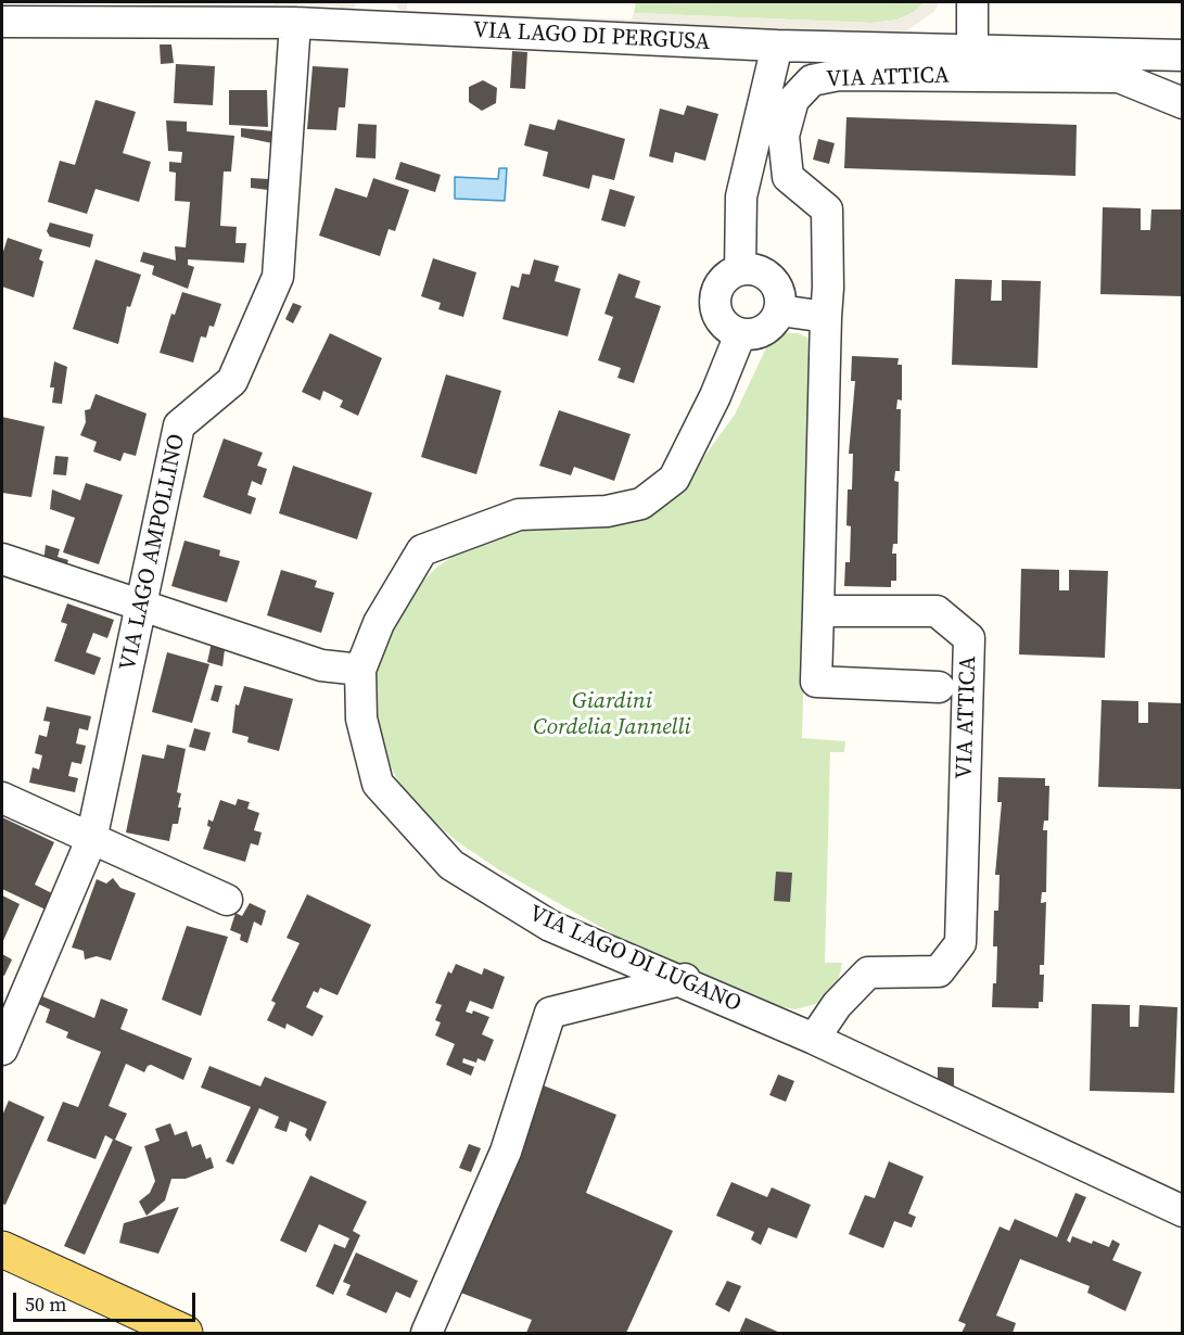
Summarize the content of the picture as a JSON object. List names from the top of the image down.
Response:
{
  "streets": {
    "street": [
      "VIA LAGO DI PERGUSA",
      "VIA ATTICA",
      "VIA LAGO AMPOLLINO",
      "VIA LAGO DI LUGANO"
    ]
  },
  "crossings": [
    ["VIA LAGO DI PERGUSA", "VIA LAGO AMPOLLINO"],
    ["VIA ATTICA", "VIA LAGO DI LUGANO"]
  ],
  "parks": ["Giardini Cordelia Jannelli"],
  "scale_bar": "50 m"
}
